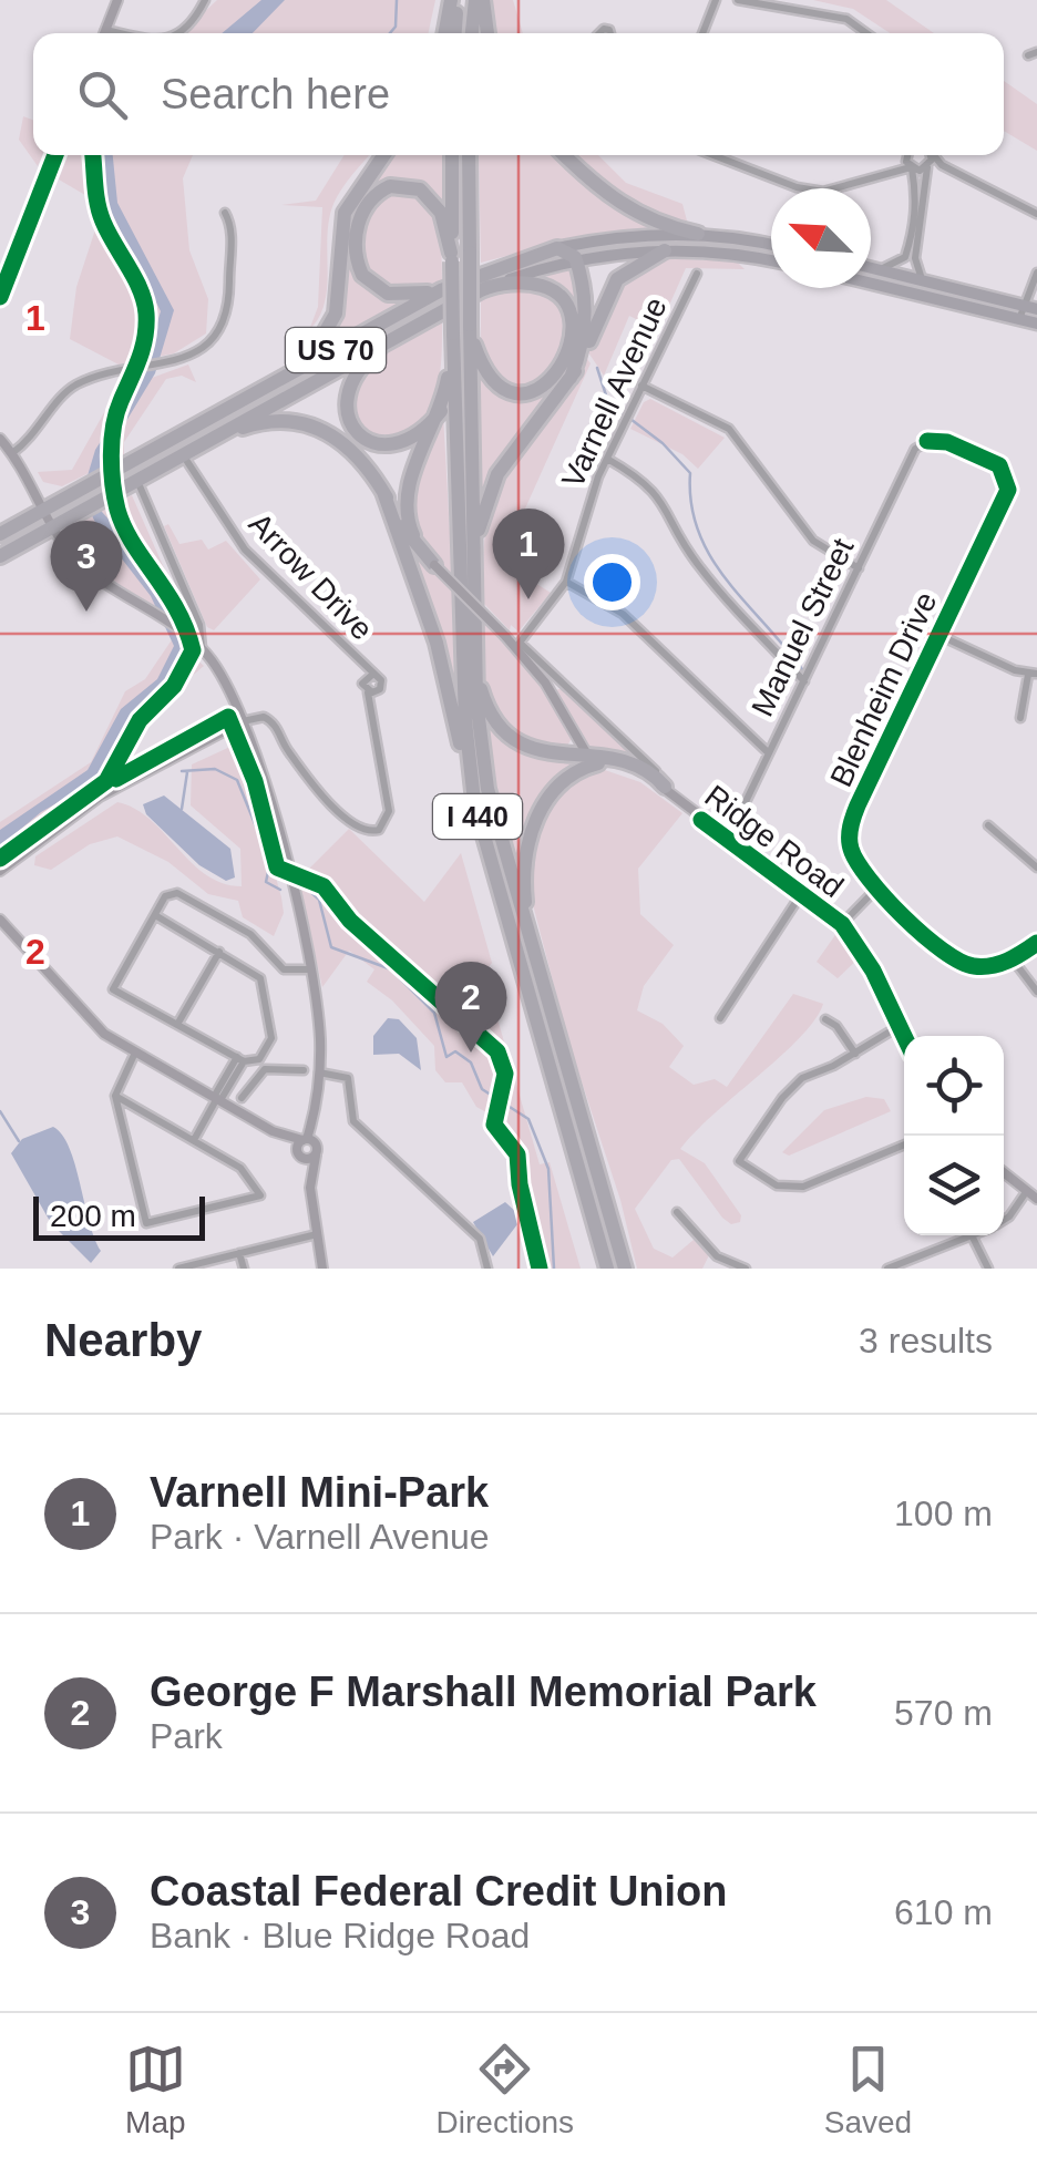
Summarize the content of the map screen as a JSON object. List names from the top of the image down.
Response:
{
  "streets": {
    "highway": ["US 70", "I 440"],
    "street": [
      "Varnell Avenue",
      "Arrow Drive",
      "Manuel Street",
      "Blenheim Drive",
      "Ridge Road"
    ]
  },
  "crossings": [
    ["US 70", "Arrow Drive"],
    ["Varnell Avenue", "Ridge Road"],
    ["Manuel Street", "Blenheim Drive"],
    ["Manuel Street", "Ridge Road"]
  ],
  "scale_bar": "200 m",
  "north": "top left",
  "page": {
    "search": "Search here",
    "pins": ["1", "3", "2"],
    "scale": "200 m",
    "heading": ["Nearby", "3 results"],
    "list": [
      {
        "mark": "1",
        "name": "Varnell Mini-Park",
        "note": "Park · Varnell Avenue",
        "value": "100 m"
      },
      {
        "mark": "2",
        "name": "George F Marshall Memorial Park",
        "note": "Park",
        "value": "570 m"
      },
      {
        "mark": "3",
        "name": "Coastal Federal Credit Union",
        "note": "Bank · Blue Ridge Road",
        "value": "610 m"
      }
    ],
    "nav": ["Map", "Directions", "Saved"]
  },
  "grid": {
    "rows": ["1", "2"]
  }
}
